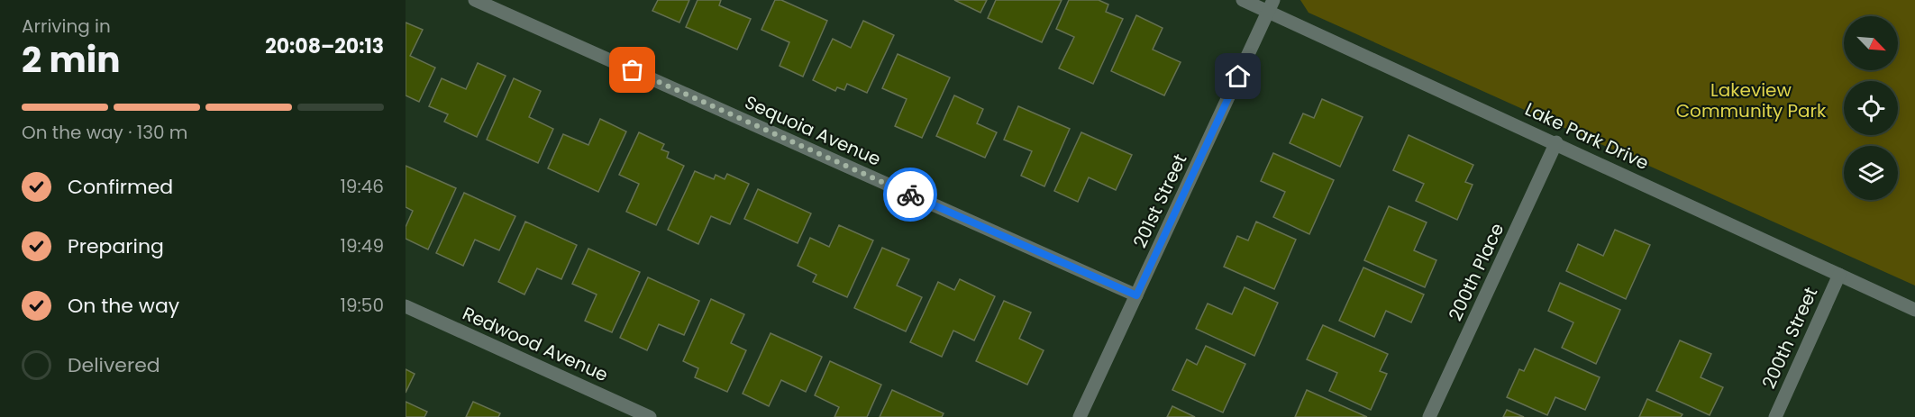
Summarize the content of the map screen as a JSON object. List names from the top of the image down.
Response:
{
  "streets": {
    "street": [
      "Sequoia Avenue",
      "Lake Park Drive",
      "201st Street",
      "200th Place",
      "200th Street",
      "Redwood Avenue"
    ]
  },
  "crossings": [
    ["Sequoia Avenue", "201st Street"],
    ["Lake Park Drive", "201st Street"],
    ["Lake Park Drive", "200th Place"],
    ["Lake Park Drive", "200th Street"]
  ],
  "parks": ["Lakeview Community Park"],
  "north": "bottom right",
  "page": {
    "heading": ["2 min", "Arriving in", "20:08–20:13"],
    "bar": "On the way · 130 m",
    "list": [
      ["Confirmed", "19:46"],
      ["Preparing", "19:49"],
      ["On the way", "19:50"],
      "Delivered"
    ]
  }
}
